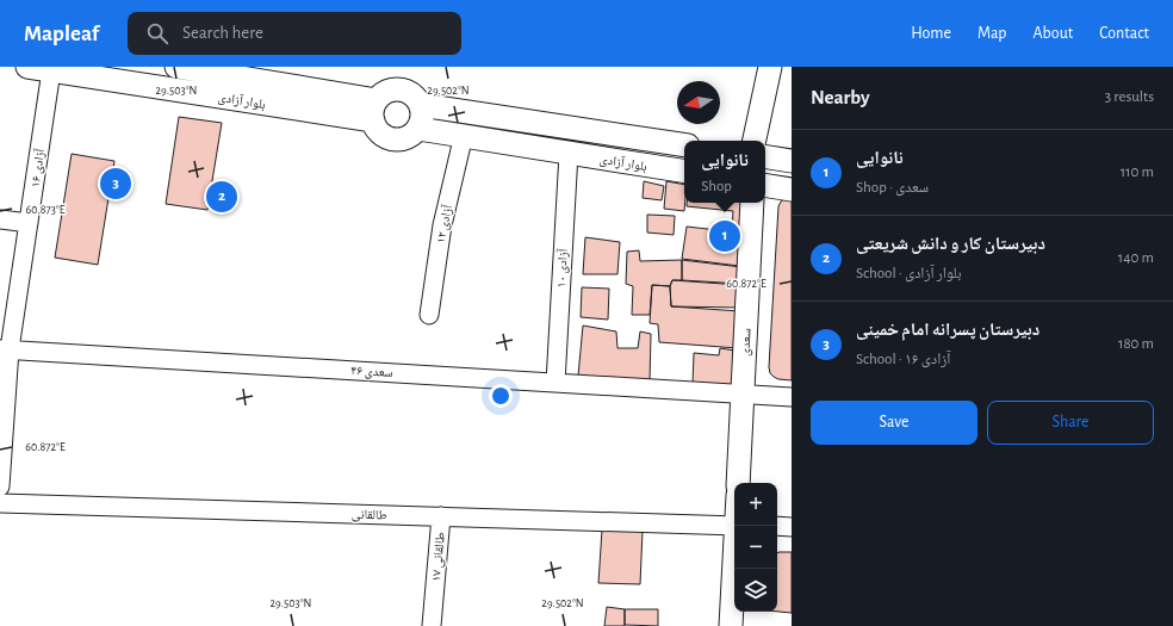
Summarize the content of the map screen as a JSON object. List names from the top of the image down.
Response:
{
  "streets": {
    "main road": ["بلوار آزادی", "سعدی"],
    "street": [
      "آزادی ۱۶",
      "آزادی ۱۲",
      "آزادی ۱۰",
      "سعدی ۴۶",
      "طالقانی",
      "طالقانی ۱۷"
    ]
  },
  "crossings": [
    ["بلوار آزادی", "آزادی ۱۶"],
    ["بلوار آزادی", "آزادی ۱۲"],
    ["بلوار آزادی", "آزادی ۱۰"],
    ["آزادی ۱۶", "سعدی ۴۶"],
    ["آزادی ۱۰", "سعدی ۴۶"],
    ["سعدی", "سعدی ۴۶"],
    ["طالقانی", "طالقانی ۱۷"]
  ],
  "north": "left",
  "page": {
    "header": "Mapleaf",
    "search": "Search here",
    "nav": [
      "Home",
      "Map",
      "About",
      "Contact"
    ],
    "heading": ["Nearby", "3 results"],
    "list": [
      {
        "mark": "1",
        "name": "نانوایی",
        "note": "Shop · سعدی",
        "value": "110 m"
      },
      {
        "mark": "2",
        "name": "دبیرستان کار و دانش شریعتی",
        "note": "School · بلوار آزادی",
        "value": "140 m"
      },
      {
        "mark": "3",
        "name": "دبیرستان پسرانه امام خمینی",
        "note": "School · آزادی ۱۶",
        "value": "180 m"
      }
    ],
    "popup": ["نانوایی", "Shop"],
    "pins": ["3", "2", "1"],
    "buttons": ["Save", "Share"],
    "map_buttons": ["+", "−"]
  },
  "coordinates": [
    "29.503°N",
    "29.502°N",
    "60.873°E",
    "60.872°E"
  ]
}
